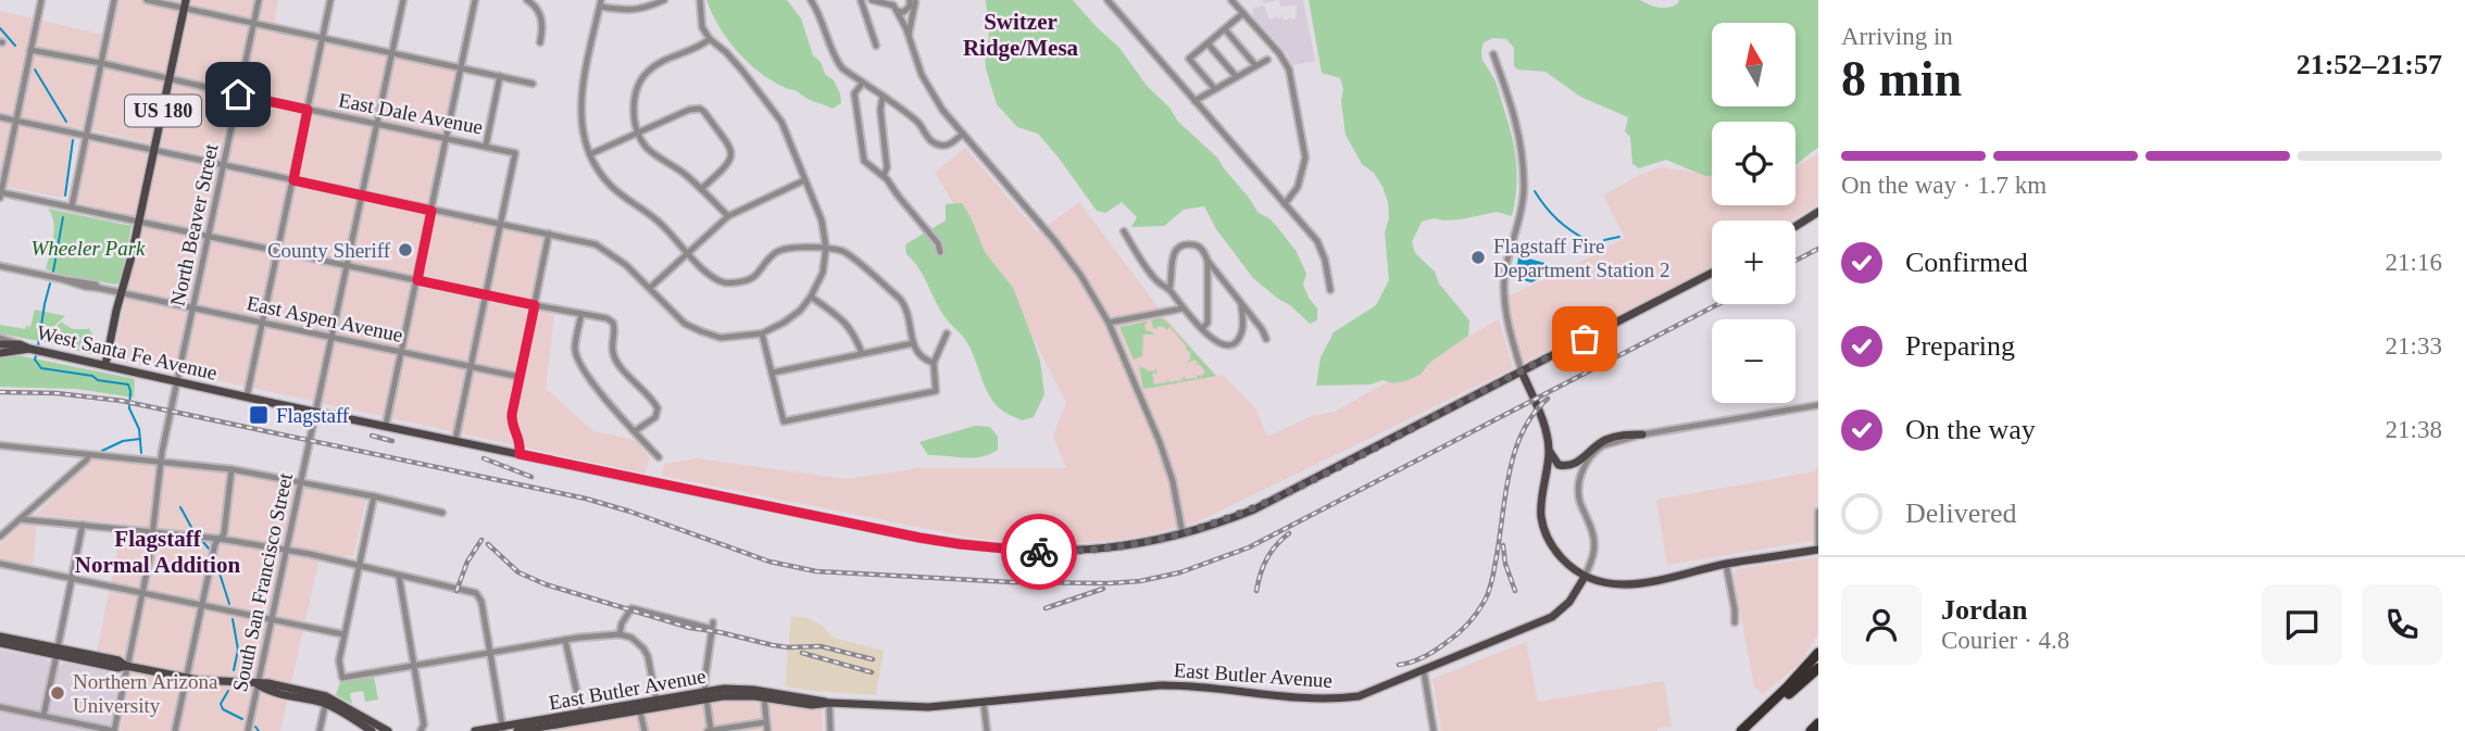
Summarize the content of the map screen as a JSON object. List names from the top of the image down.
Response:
{
  "streets": {
    "main road": ["US 180", "West Santa Fe Avenue", "East Butler Avenue"],
    "street": [
      "East Dale Avenue",
      "North Beaver Street",
      "East Aspen Avenue",
      "South San Francisco Street"
    ]
  },
  "crossings": [
    ["US 180", "East Dale Avenue"],
    ["US 180", "East Aspen Avenue"],
    ["US 180", "West Santa Fe Avenue"],
    ["East Dale Avenue", "North Beaver Street"],
    ["East Dale Avenue", "South San Francisco Street"],
    ["North Beaver Street", "East Aspen Avenue"],
    ["North Beaver Street", "West Santa Fe Avenue"],
    ["East Aspen Avenue", "South San Francisco Street"],
    ["West Santa Fe Avenue", "South San Francisco Street"]
  ],
  "districts": ["Switzer Ridge/Mesa", "Flagstaff Normal Addition"],
  "parks": ["Wheeler Park"],
  "places": {
    "other": ["County Sheriff", "Flagstaff Fire Department Station 2", "Northern Arizona University"],
    "transit": ["Flagstaff"]
  },
  "north": "top",
  "page": {
    "heading": ["8 min", "Arriving in", "21:52–21:57"],
    "panel": ["Jordan", "Courier · 4.8"],
    "map_buttons": ["+", "−"],
    "bar": "On the way · 1.7 km",
    "list": [
      ["Confirmed", "21:16"],
      ["Preparing", "21:33"],
      ["On the way", "21:38"],
      "Delivered"
    ]
  }
}
